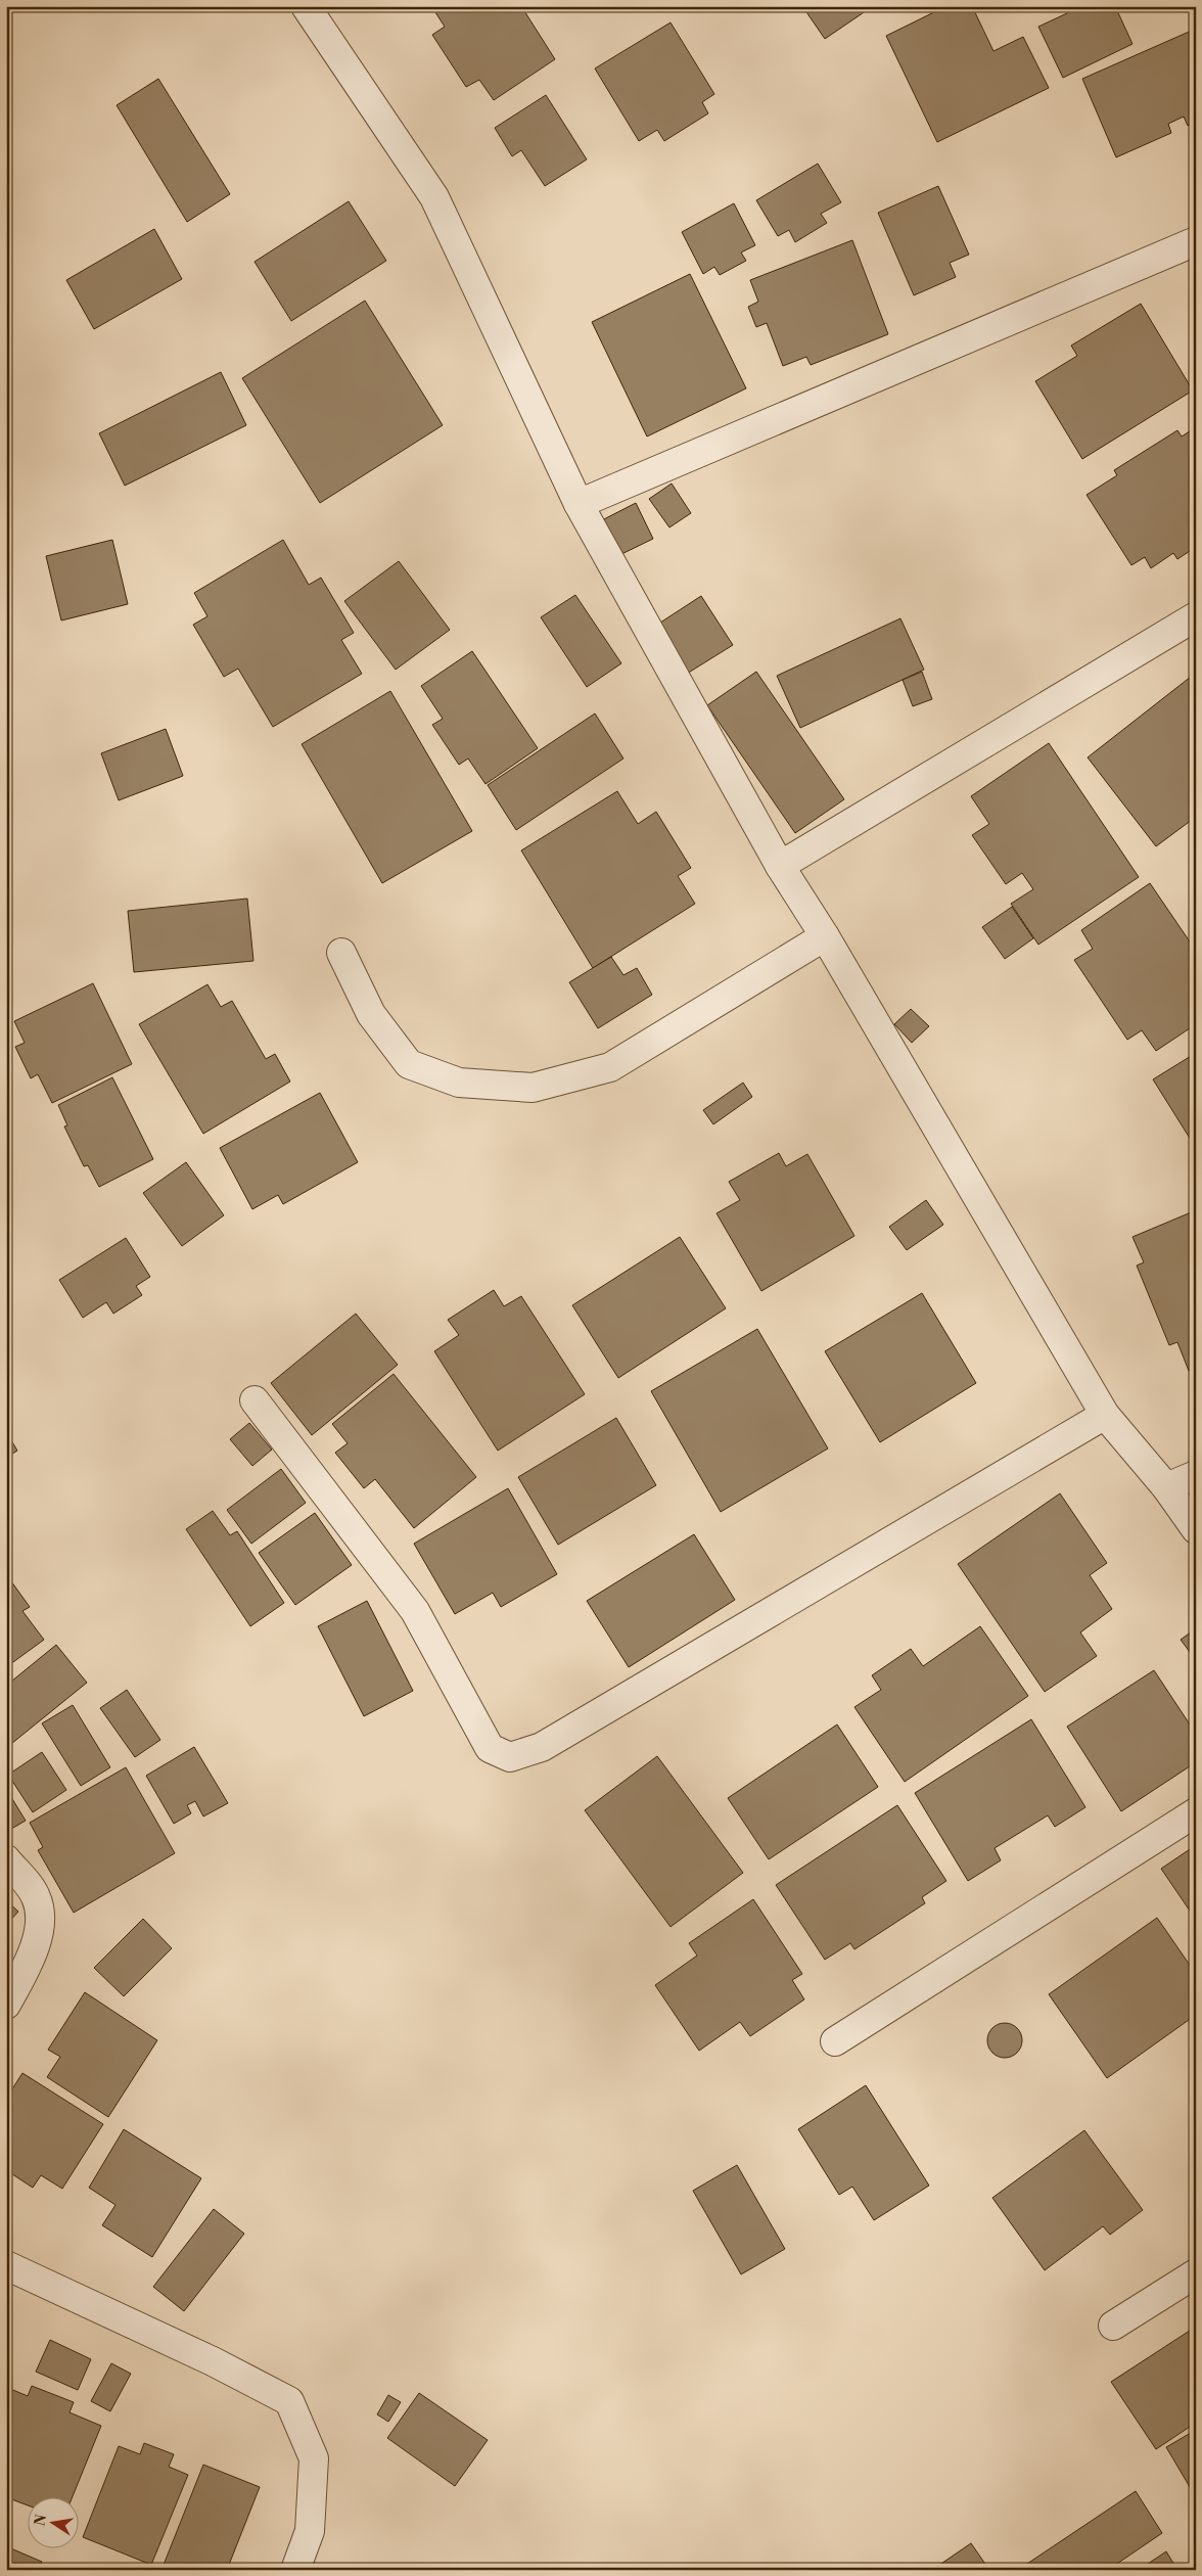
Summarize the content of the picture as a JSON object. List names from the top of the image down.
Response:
{
  "north": "left"
}
